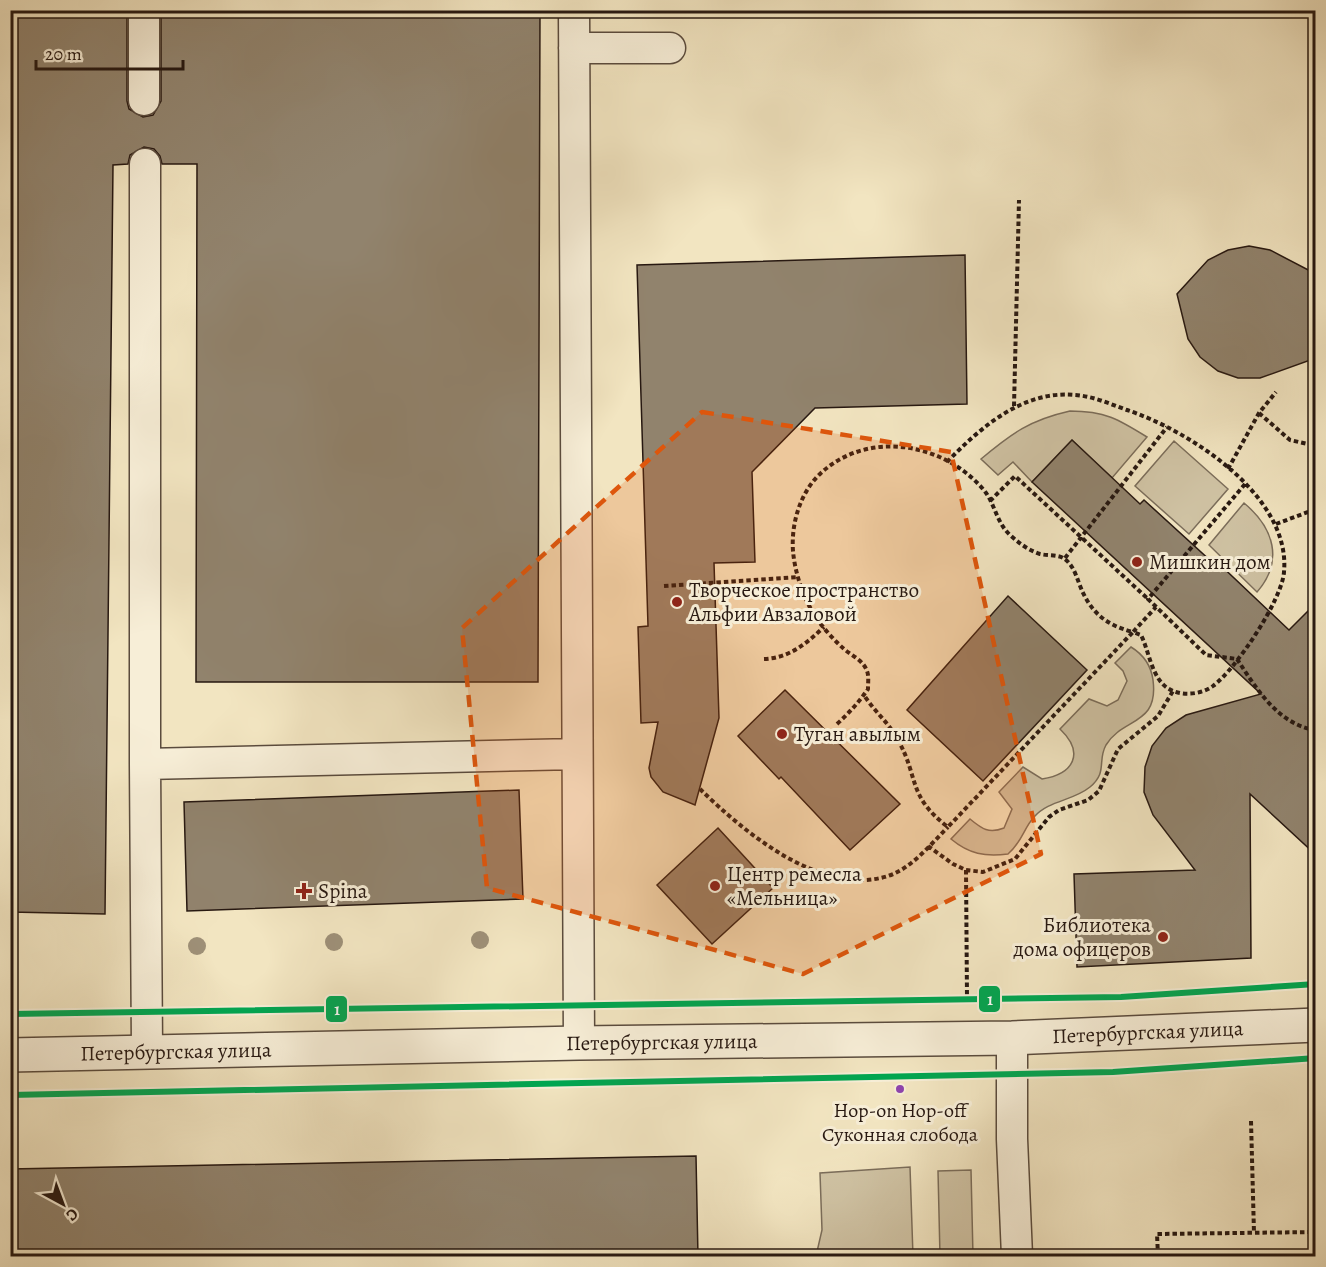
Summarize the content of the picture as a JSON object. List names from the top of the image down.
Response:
{
  "streets": {
    "street": ["Петербургская улица"]
  },
  "places": {
    "other": [
      "Мишкин дом",
      "Творческое пространство Альфии Авзаловой",
      "Туган авылым",
      "Центр ремесла «Мельница»",
      "Библиотека дома офицеров",
      "Hop-on Hop-off Суконная слобода"
    ],
    "health": ["Spina"]
  },
  "lines": ["transit line 1"],
  "scale_bar": "20 m",
  "north": "bottom right"
}
